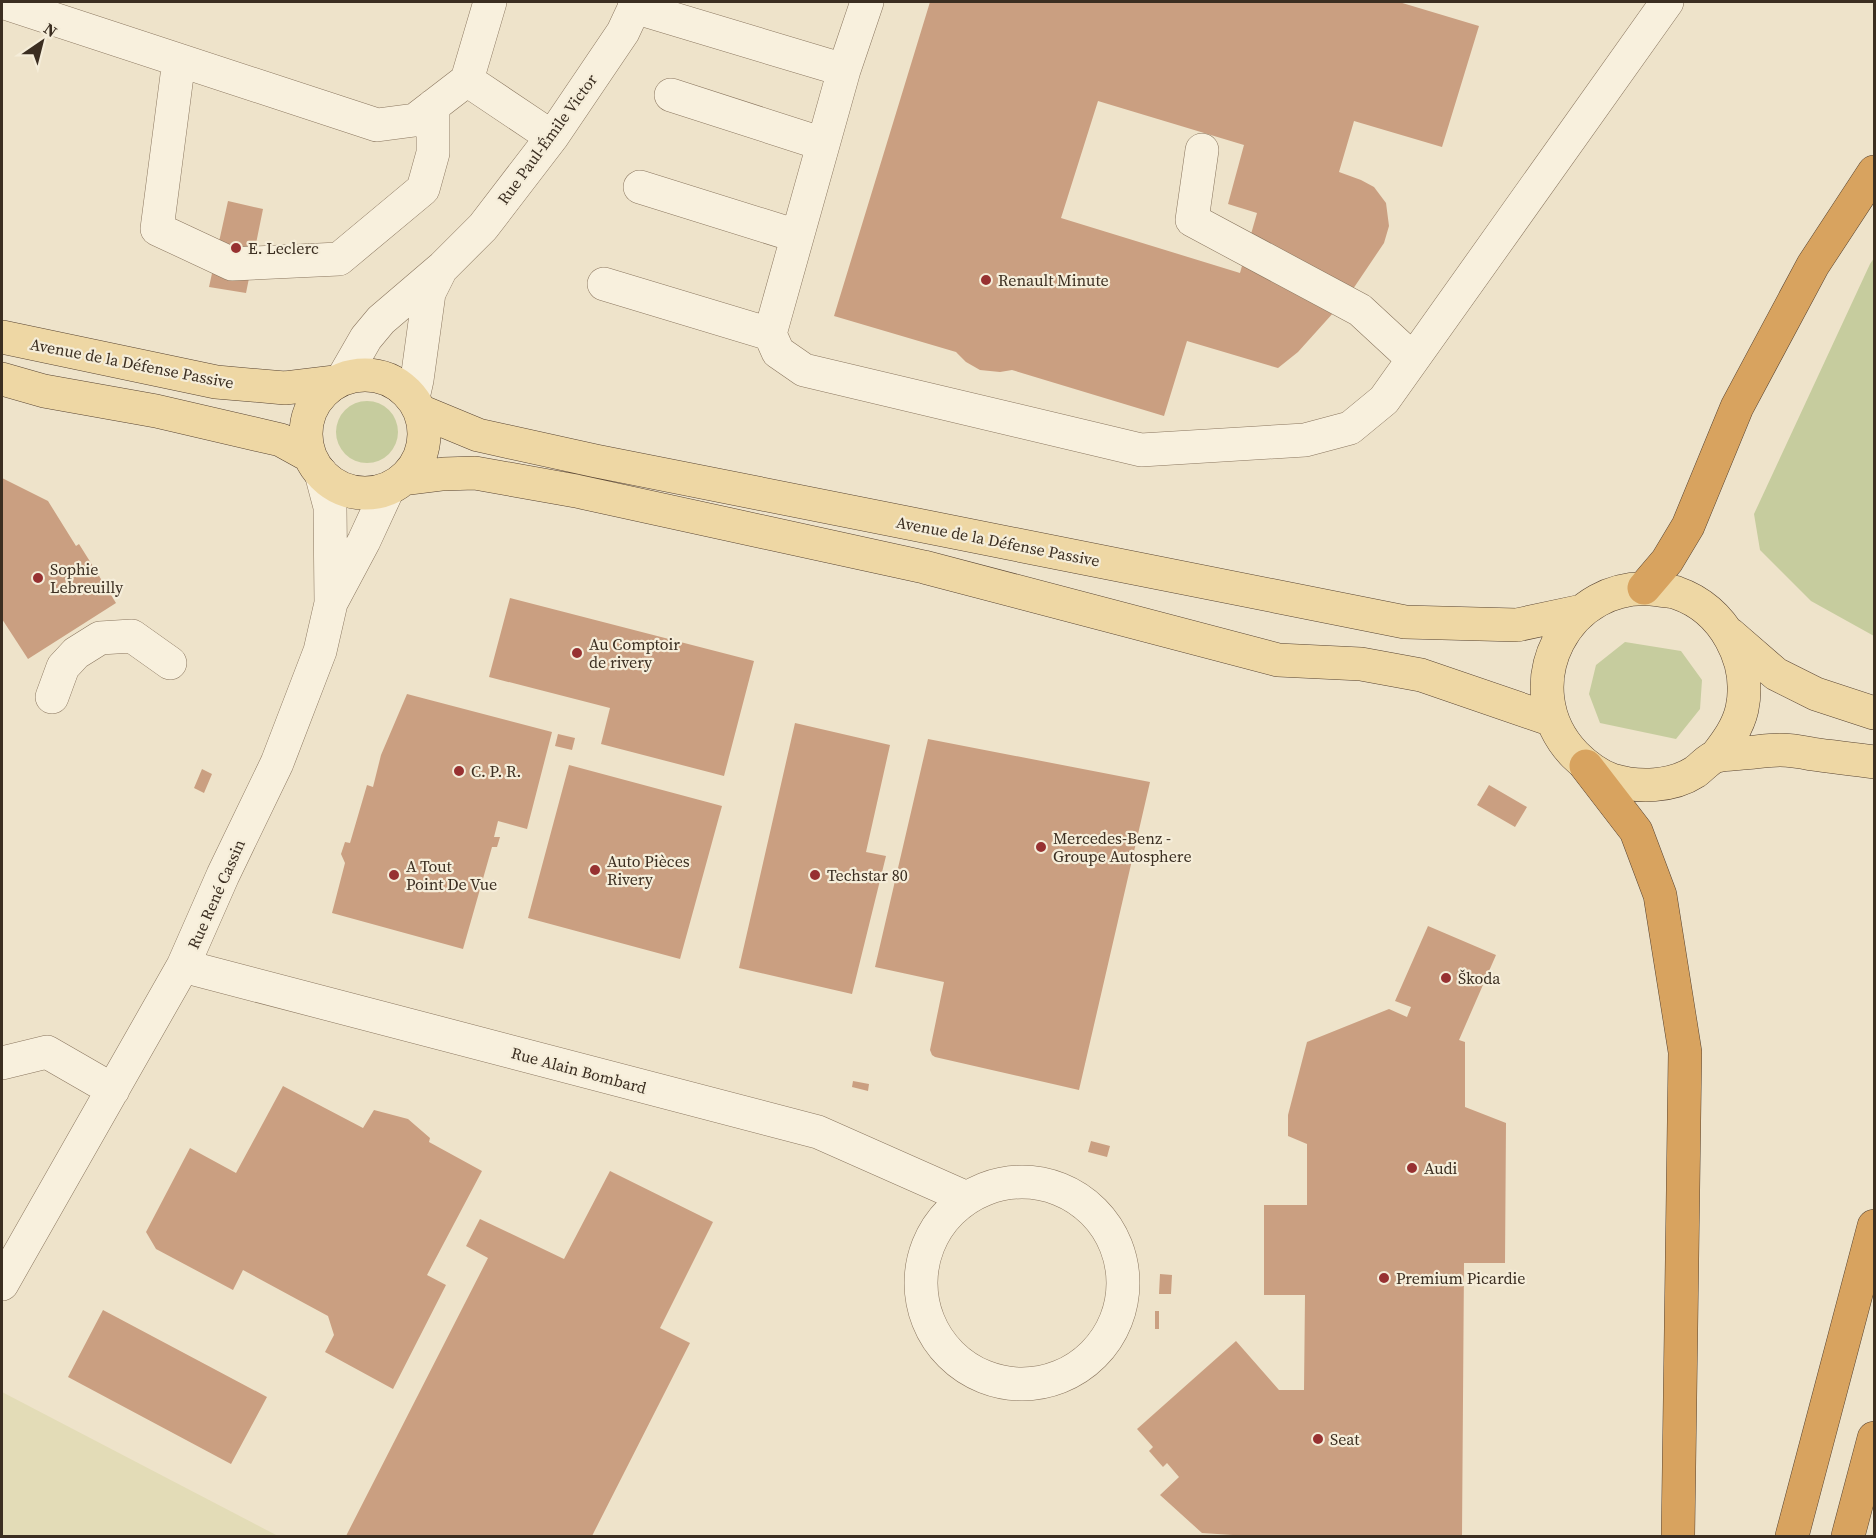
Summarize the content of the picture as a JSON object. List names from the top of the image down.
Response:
{
  "streets": {
    "main road": ["Avenue de la Défense Passive"],
    "street": ["Rue Paul-Émile Victor", "Rue René Cassin", "Rue Alain Bombard"]
  },
  "crossings": [
    ["Rue Paul-Émile Victor", "Avenue de la Défense Passive"],
    ["Rue Paul-Émile Victor", "Rue René Cassin"],
    ["Avenue de la Défense Passive", "Rue René Cassin"],
    ["Rue René Cassin", "Rue Alain Bombard"]
  ],
  "places": [
    "E. Leclerc",
    "Renault Minute",
    "Sophie Lebreuilly",
    "Au Comptoir de rivery",
    "C. P. R.",
    "Mercedes-Benz - Groupe Autosphere",
    "Auto Pièces Rivery",
    "A Tout Point De Vue",
    "Techstar 80",
    "Škoda",
    "Audi",
    "Premium Picardie",
    "Seat"
  ],
  "north": "top right"
}
